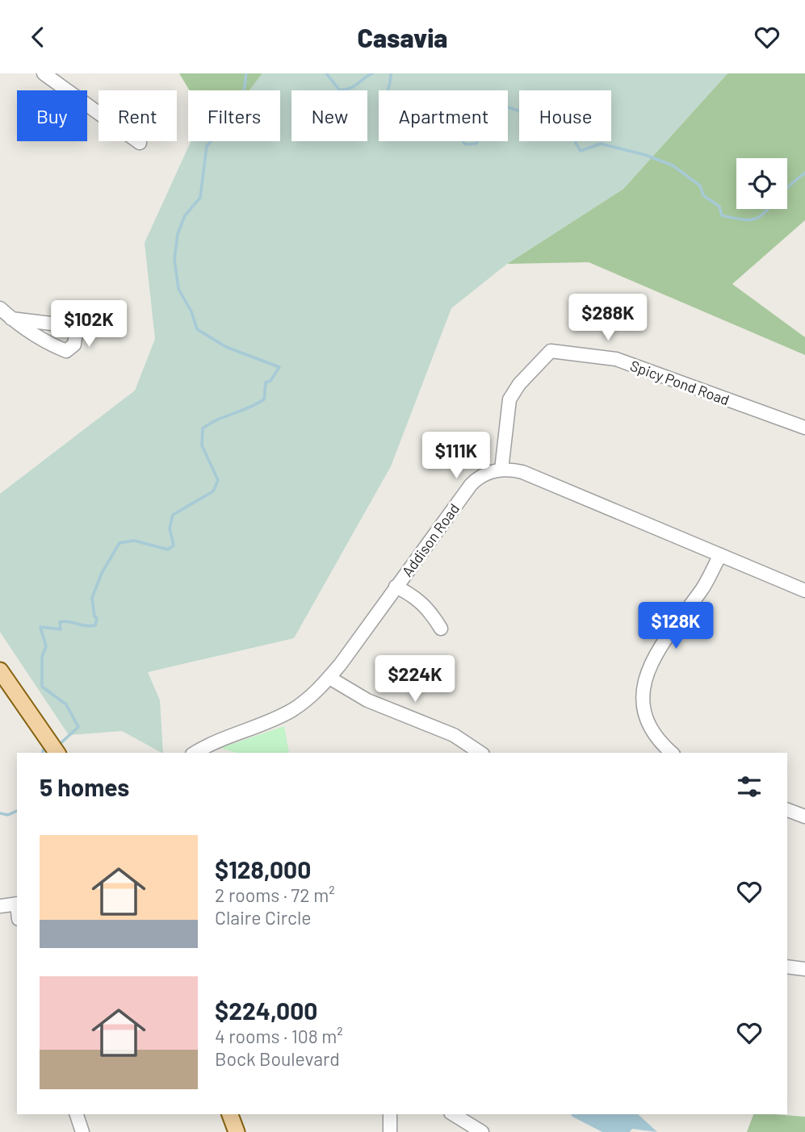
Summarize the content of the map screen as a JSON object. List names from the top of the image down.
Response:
{
  "streets": {
    "street": ["Spicy Pond Road", "Addison Road"]
  },
  "crossings": [
    ["Spicy Pond Road", "Addison Road"]
  ],
  "page": {
    "header": "Casavia",
    "chip": [
      "Buy",
      "Rent",
      "Filters",
      "New",
      "Apartment",
      "House"
    ],
    "price": [
      "$288K",
      "$102K",
      "$111K",
      "$128K",
      "$224K"
    ],
    "heading": "5 homes",
    "list": [
      {
        "name": "$128,000",
        "note": "2 rooms · 72 m² · Claire Circle"
      },
      {
        "name": "$224,000",
        "note": "4 rooms · 108 m² · Bock Boulevard"
      }
    ]
  }
}
